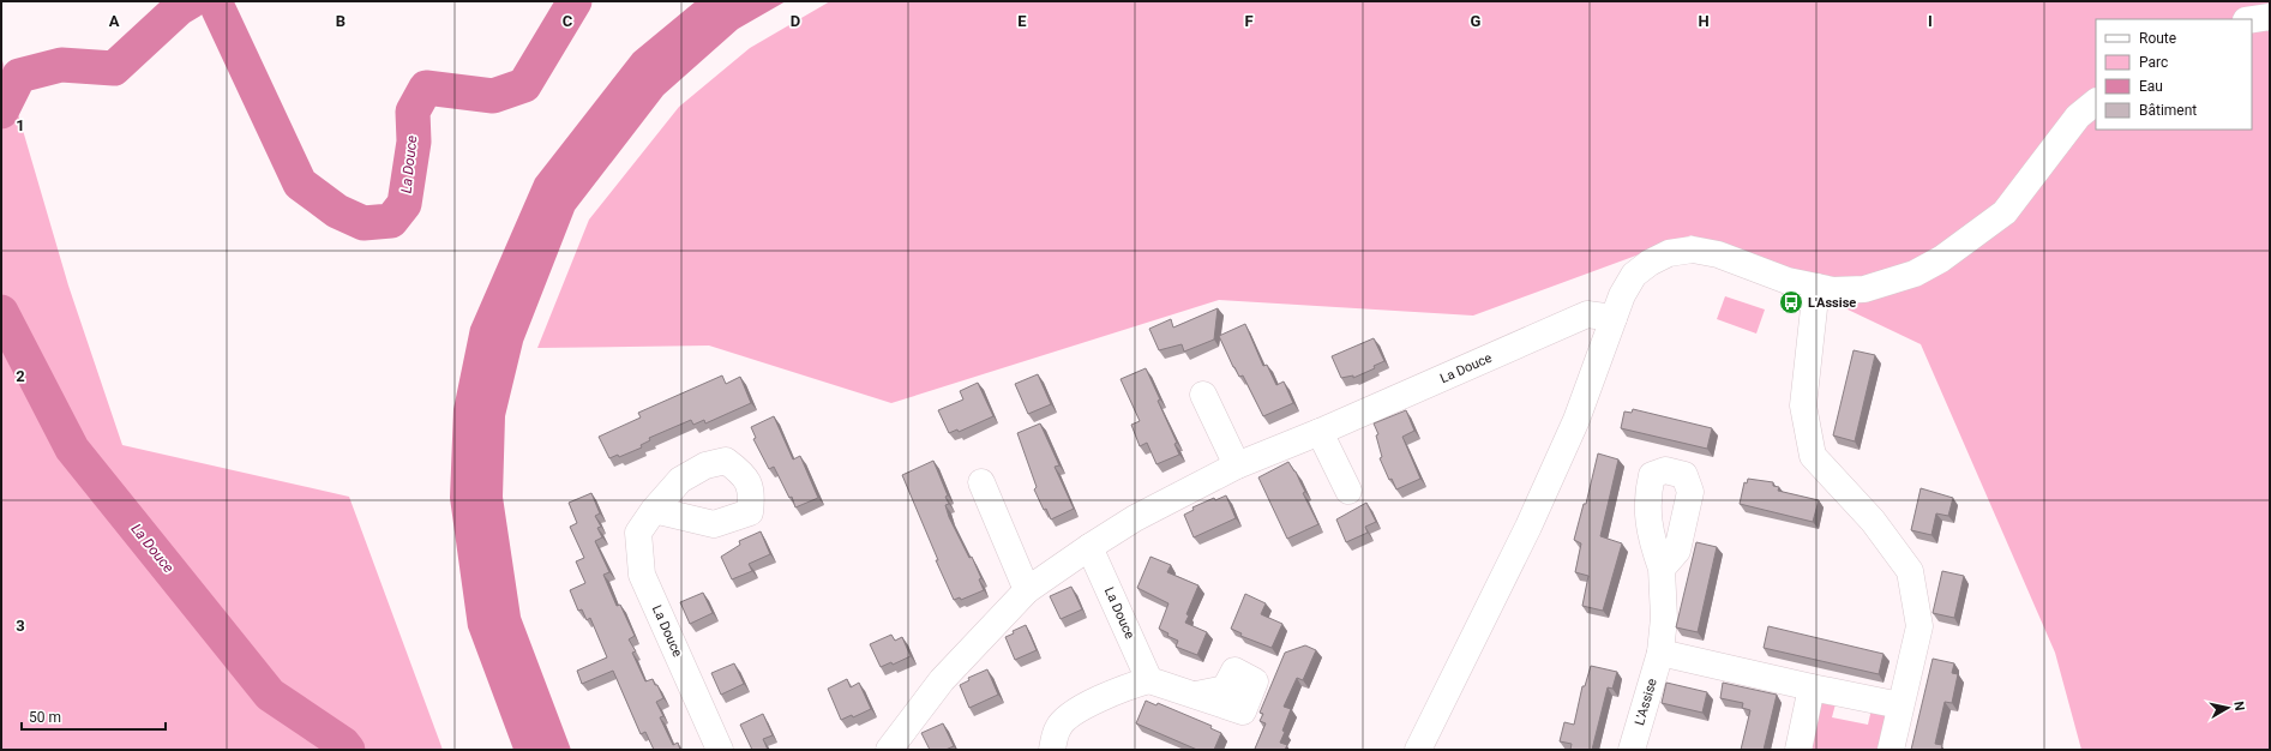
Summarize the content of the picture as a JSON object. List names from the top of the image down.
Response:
{
  "streets": {
    "street": ["La Douce", "L'Assise"]
  },
  "water": ["La Douce"],
  "places": {
    "bus stop": ["L'Assise"]
  },
  "legend": [
    "Route",
    "Parc",
    "Eau",
    "Bâtiment"
  ],
  "scale_bar": "50 m",
  "north": "right",
  "grid": {
    "columns": [
      "A",
      "B",
      "C",
      "D",
      "E",
      "F",
      "G",
      "H",
      "I"
    ],
    "rows": ["1", "2", "3"]
  }
}
